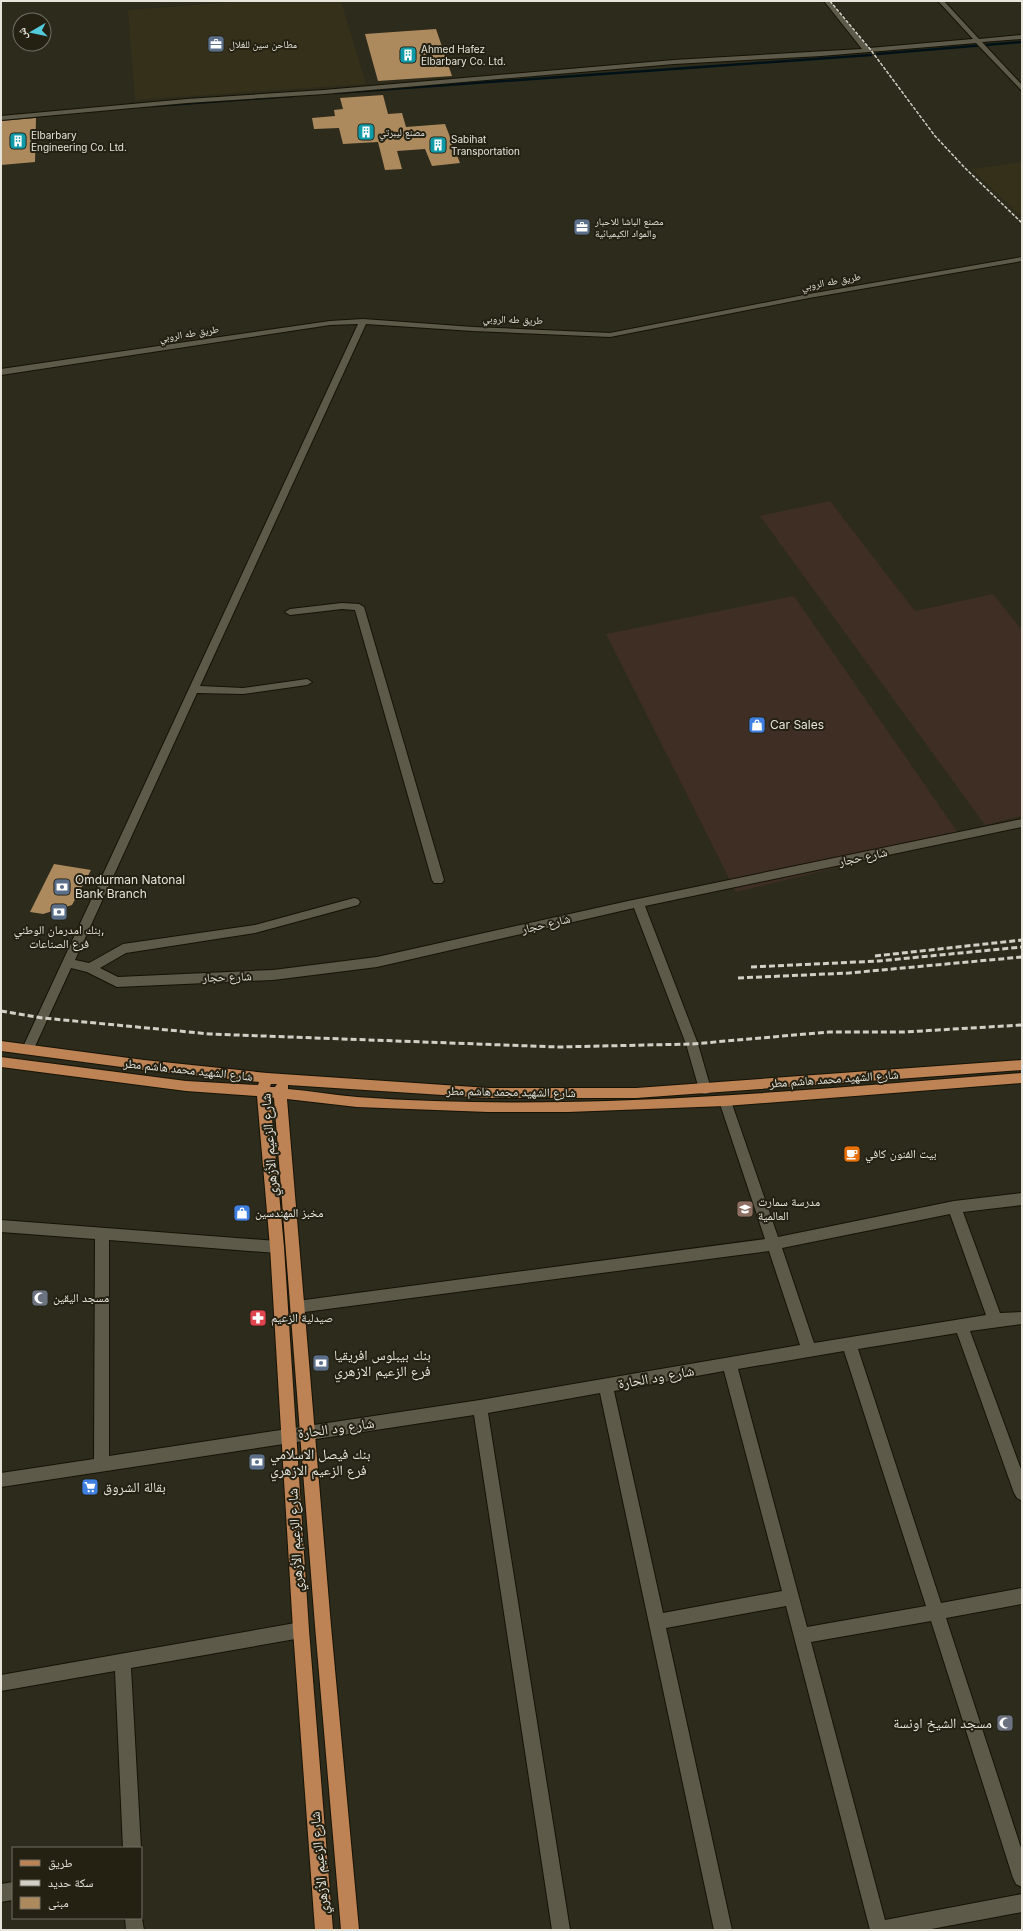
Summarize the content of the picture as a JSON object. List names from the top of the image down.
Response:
{
  "streets": {
    "main road": ["شارع الشهيد محمد هاشم مطر", "شارع الزعيم الأزهري"],
    "street": ["طريق طه الروبي", "شارع حجار", "شارع ود الحارة"]
  },
  "crossings": [
    ["شارع الشهيد محمد هاشم مطر", "شارع الزعيم الأزهري"],
    ["شارع الزعيم الأزهري", "شارع ود الحارة"]
  ],
  "places": {
    "office": ["مطاحن سين للغلال", "مصنع الباشا للاحبار والمواد الكيميائية"],
    "building": [
      "Ahmed Hafez Elbarbary Co. Ltd.",
      "مصنع ليبرتي",
      "Elbarbary Engineering Co. Ltd.",
      "Sabihat Transportation"
    ],
    "shop": ["Car Sales", "مخبز المهندسين"],
    "bank": [
      "Omdurman Natonal Bank Branch",
      "بنك امدرمان الوطني, فرع الصناعات",
      "بنك بيبلوس افريقيا فرع الزعيم الازهري",
      "بنك فيصل الاسلامي فرع الزعيم الازهري"
    ],
    "cafe": ["بيت الفنون كافي"],
    "school or university": ["مدرسة سمارت العالمية"],
    "mosque": ["مسجد اليقين", "مسجد الشيخ اونسة"],
    "pharmacy": ["صيدلية الزعيم"],
    "supermarket": ["بقالة الشروق"]
  },
  "legend": ["طريق", "سكة حديد", "مبنى"],
  "north": "left"
}
